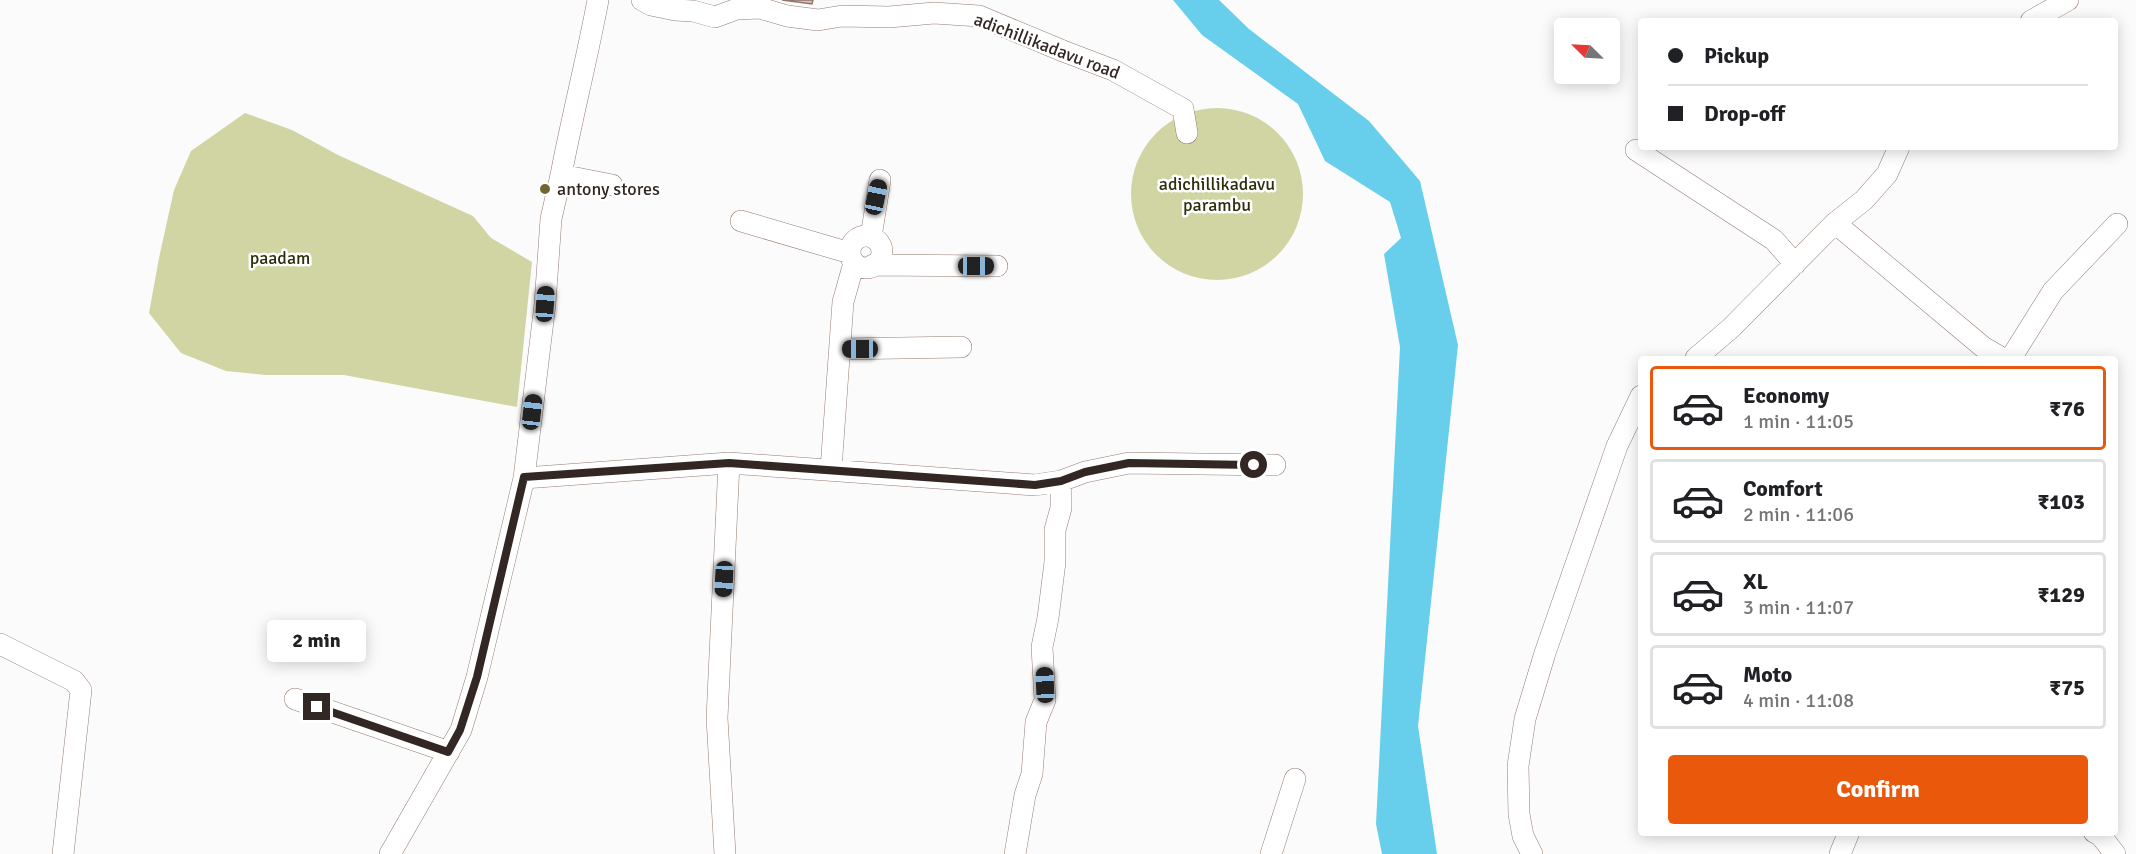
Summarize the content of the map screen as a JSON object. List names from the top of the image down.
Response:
{
  "streets": {
    "street": ["adichillikadavu road"]
  },
  "parks": ["adichillikadavu parambu", "paadam"],
  "places": ["antony stores"],
  "north": "top left",
  "page": {
    "banner": ["Pickup", "Drop-off"],
    "list": [
      {
        "name": "Economy",
        "note": "1 min · 11:05",
        "value": "₹76"
      },
      {
        "name": "Comfort",
        "note": "2 min · 11:06",
        "value": "₹103"
      },
      {
        "name": "XL",
        "note": "3 min · 11:07",
        "value": "₹129"
      },
      {
        "name": "Moto",
        "note": "4 min · 11:08",
        "value": "₹75"
      }
    ],
    "bubble": "2 min",
    "buttons": "Confirm"
  }
}
